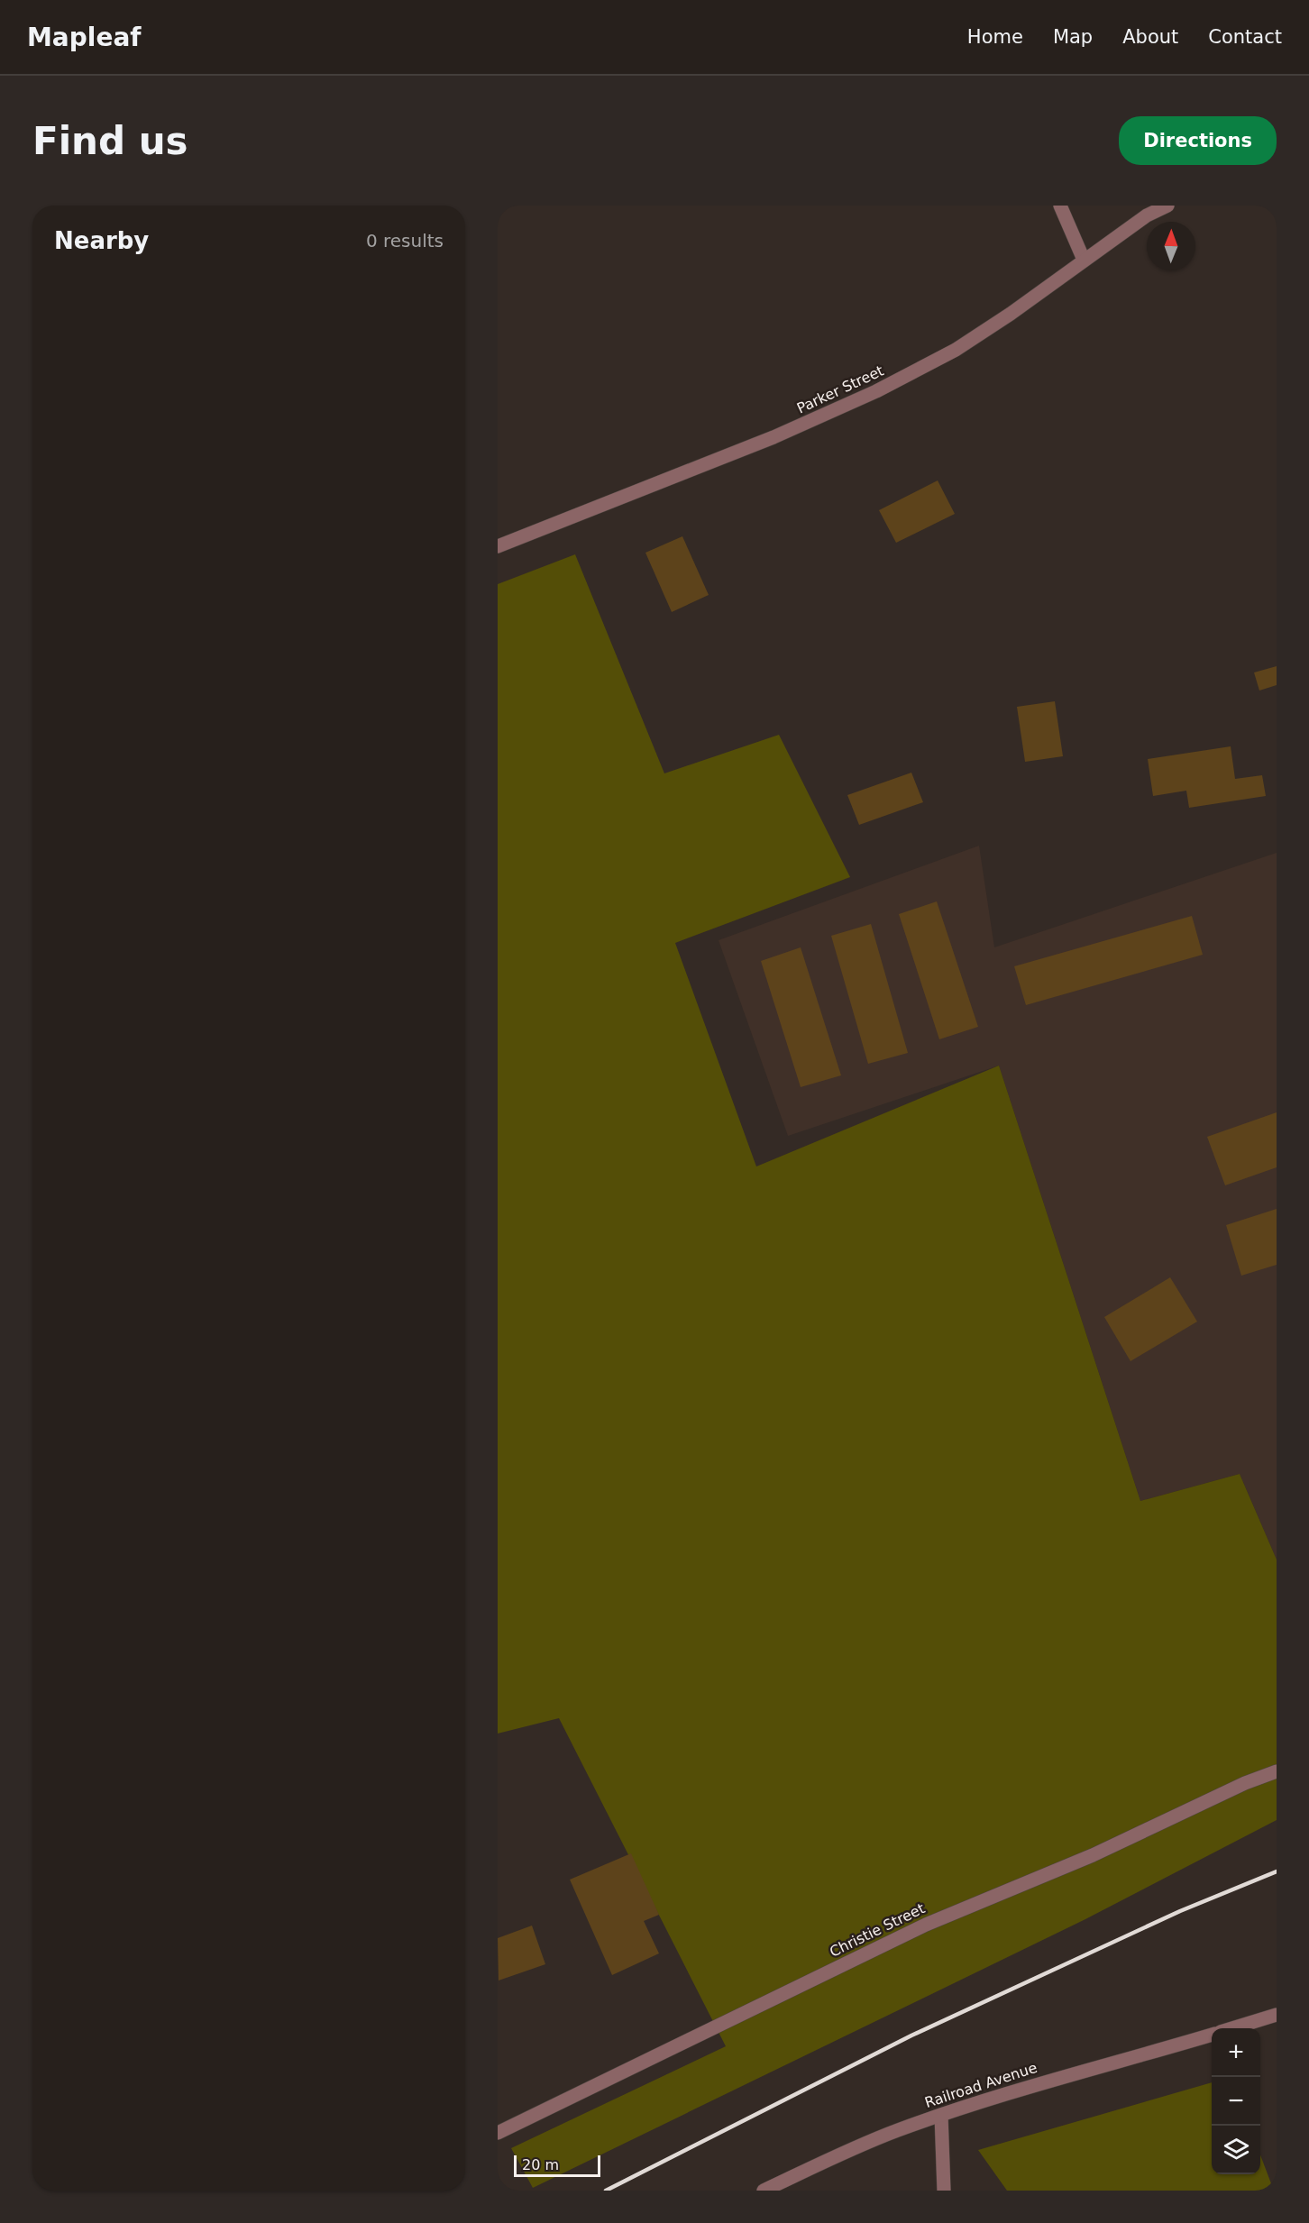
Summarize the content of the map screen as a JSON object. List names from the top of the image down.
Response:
{
  "streets": {
    "street": ["Parker Street", "Christie Street", "Railroad Avenue"]
  },
  "scale_bar": "20 m",
  "north": "top",
  "page": {
    "header": "Mapleaf",
    "nav": [
      "Home",
      "Map",
      "About",
      "Contact"
    ],
    "buttons": "Directions",
    "title": "Find us",
    "heading": ["Nearby", "0 results"],
    "map_buttons": ["+", "−"],
    "scale": "20 m"
  }
}
